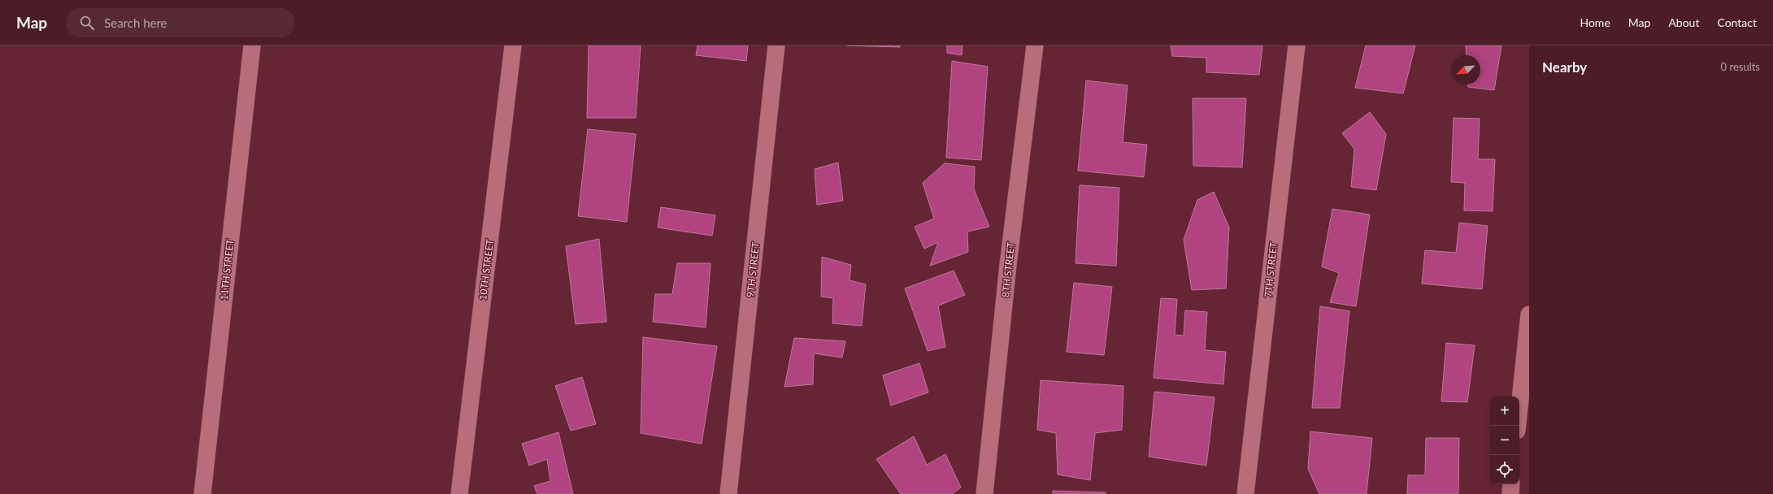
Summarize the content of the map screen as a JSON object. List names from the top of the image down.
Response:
{
  "streets": {
    "street": [
      "11TH STREET",
      "10TH STREET",
      "9TH STREET",
      "8TH STREET",
      "7TH STREET"
    ]
  },
  "north": "bottom left",
  "page": {
    "header": "Map",
    "search": "Search here",
    "nav": [
      "Home",
      "Map",
      "About",
      "Contact"
    ],
    "heading": ["Nearby", "0 results"],
    "map_buttons": ["+", "−"]
  }
}
